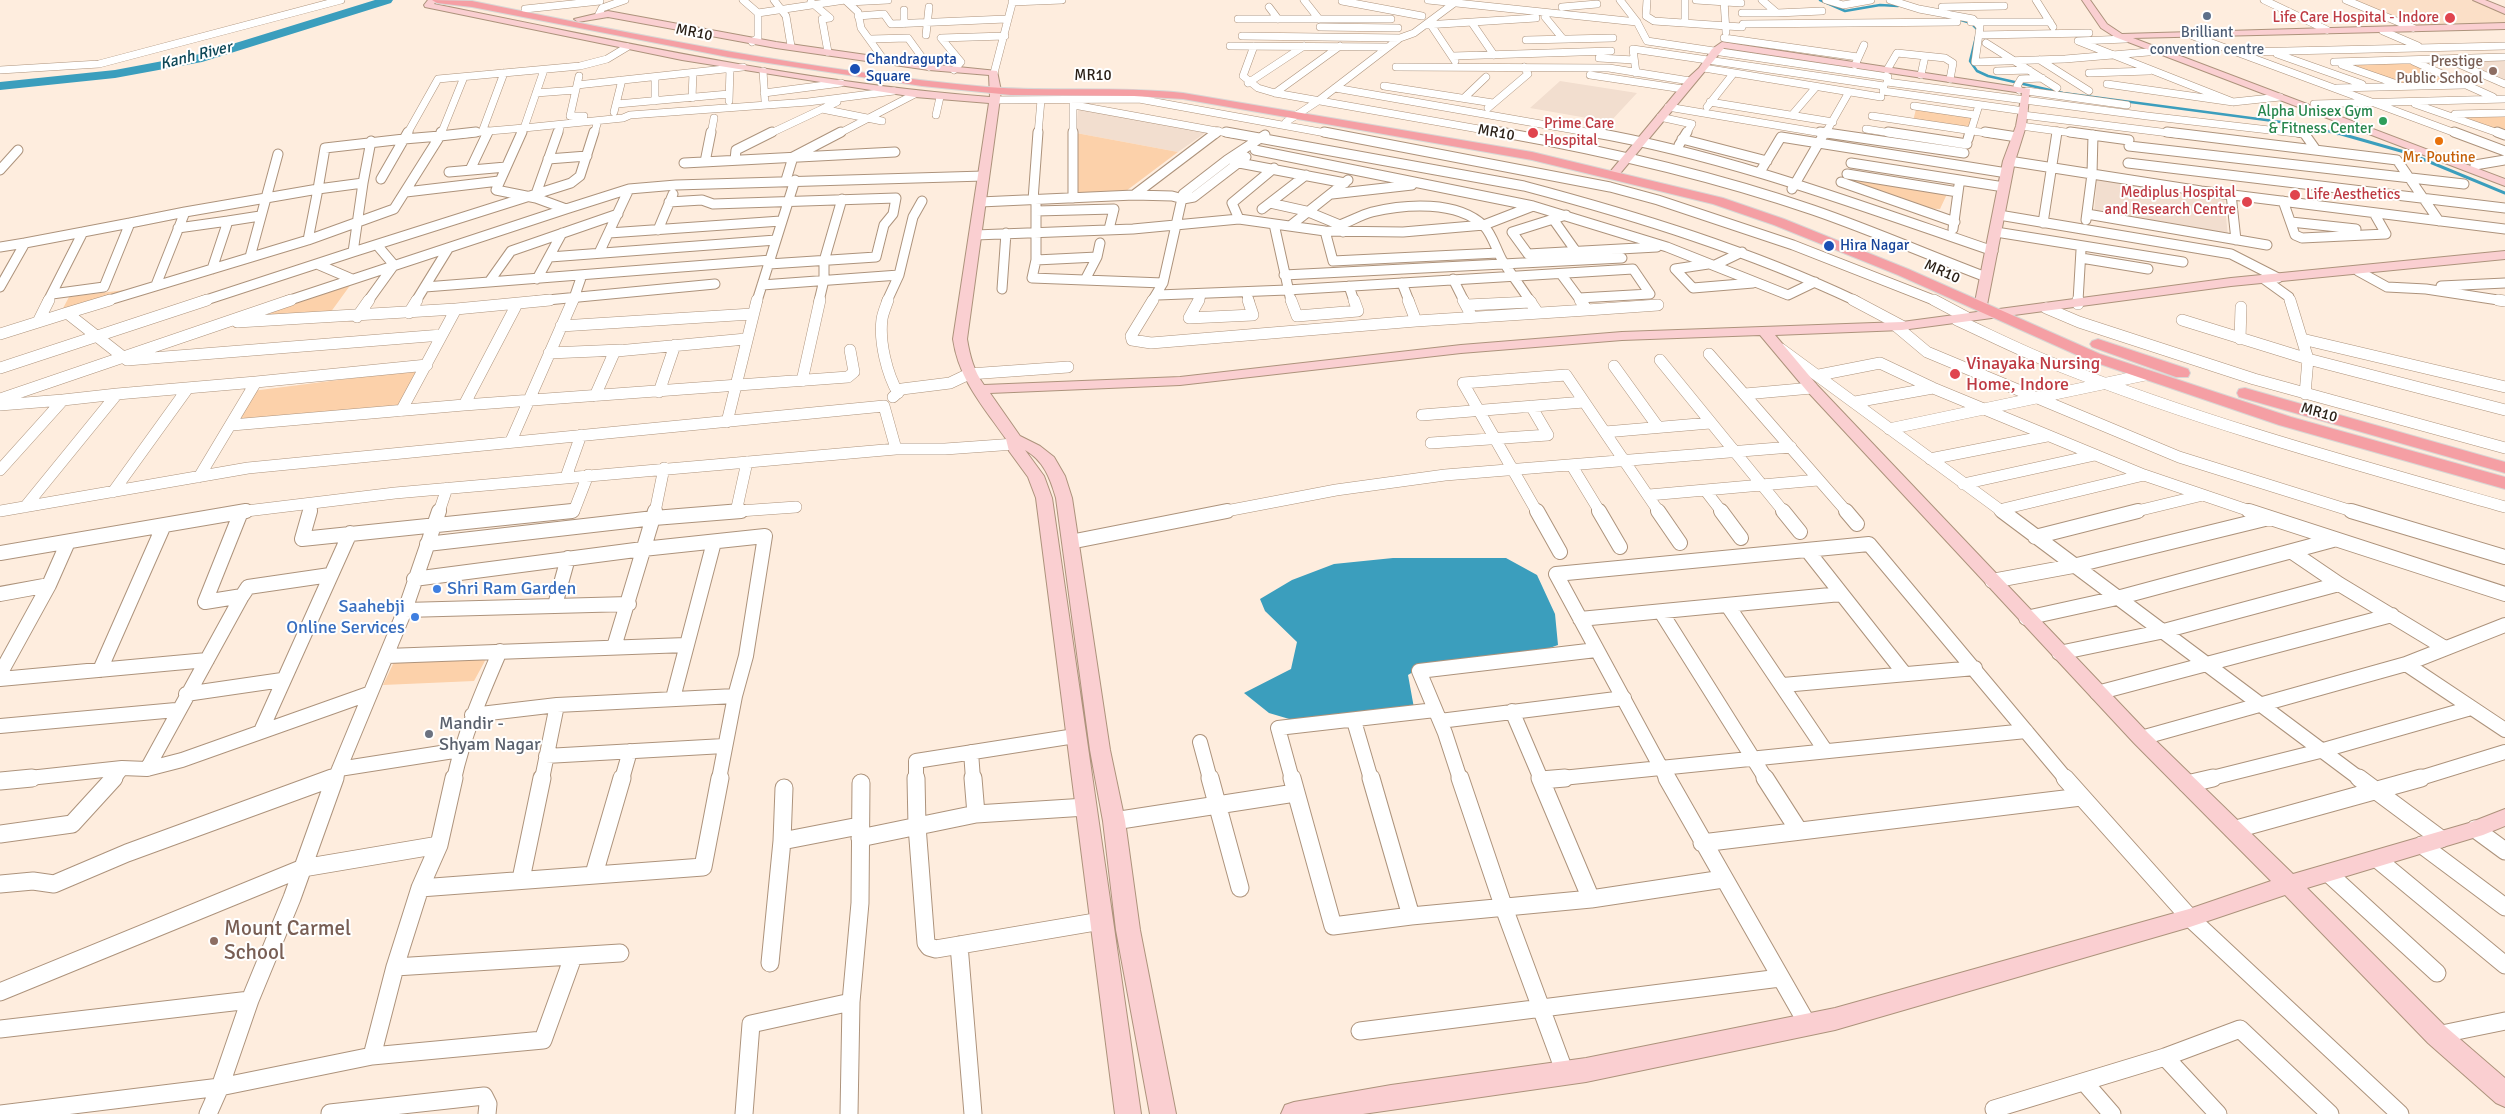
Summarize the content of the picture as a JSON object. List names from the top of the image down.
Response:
{
  "streets": {
    "main road": ["MR10"]
  },
  "water": ["Kanh River"],
  "places": [
    "Brilliant convention centre",
    "Life Care Hospital - Indore",
    "Chandragupta Square",
    "Prestige Public School",
    "Alpha Unisex Gym & Fitness Center",
    "Prime Care Hospital",
    "Mr. Poutine",
    "Life Aesthetics",
    "Mediplus Hospital and Research Centre",
    "Hira Nagar",
    "Vinayaka Nursing Home, Indore",
    "Shri Ram Garden",
    "Saahebji Online Services",
    "Mandir - Shyam Nagar",
    "Mount Carmel School"
  ]
}
